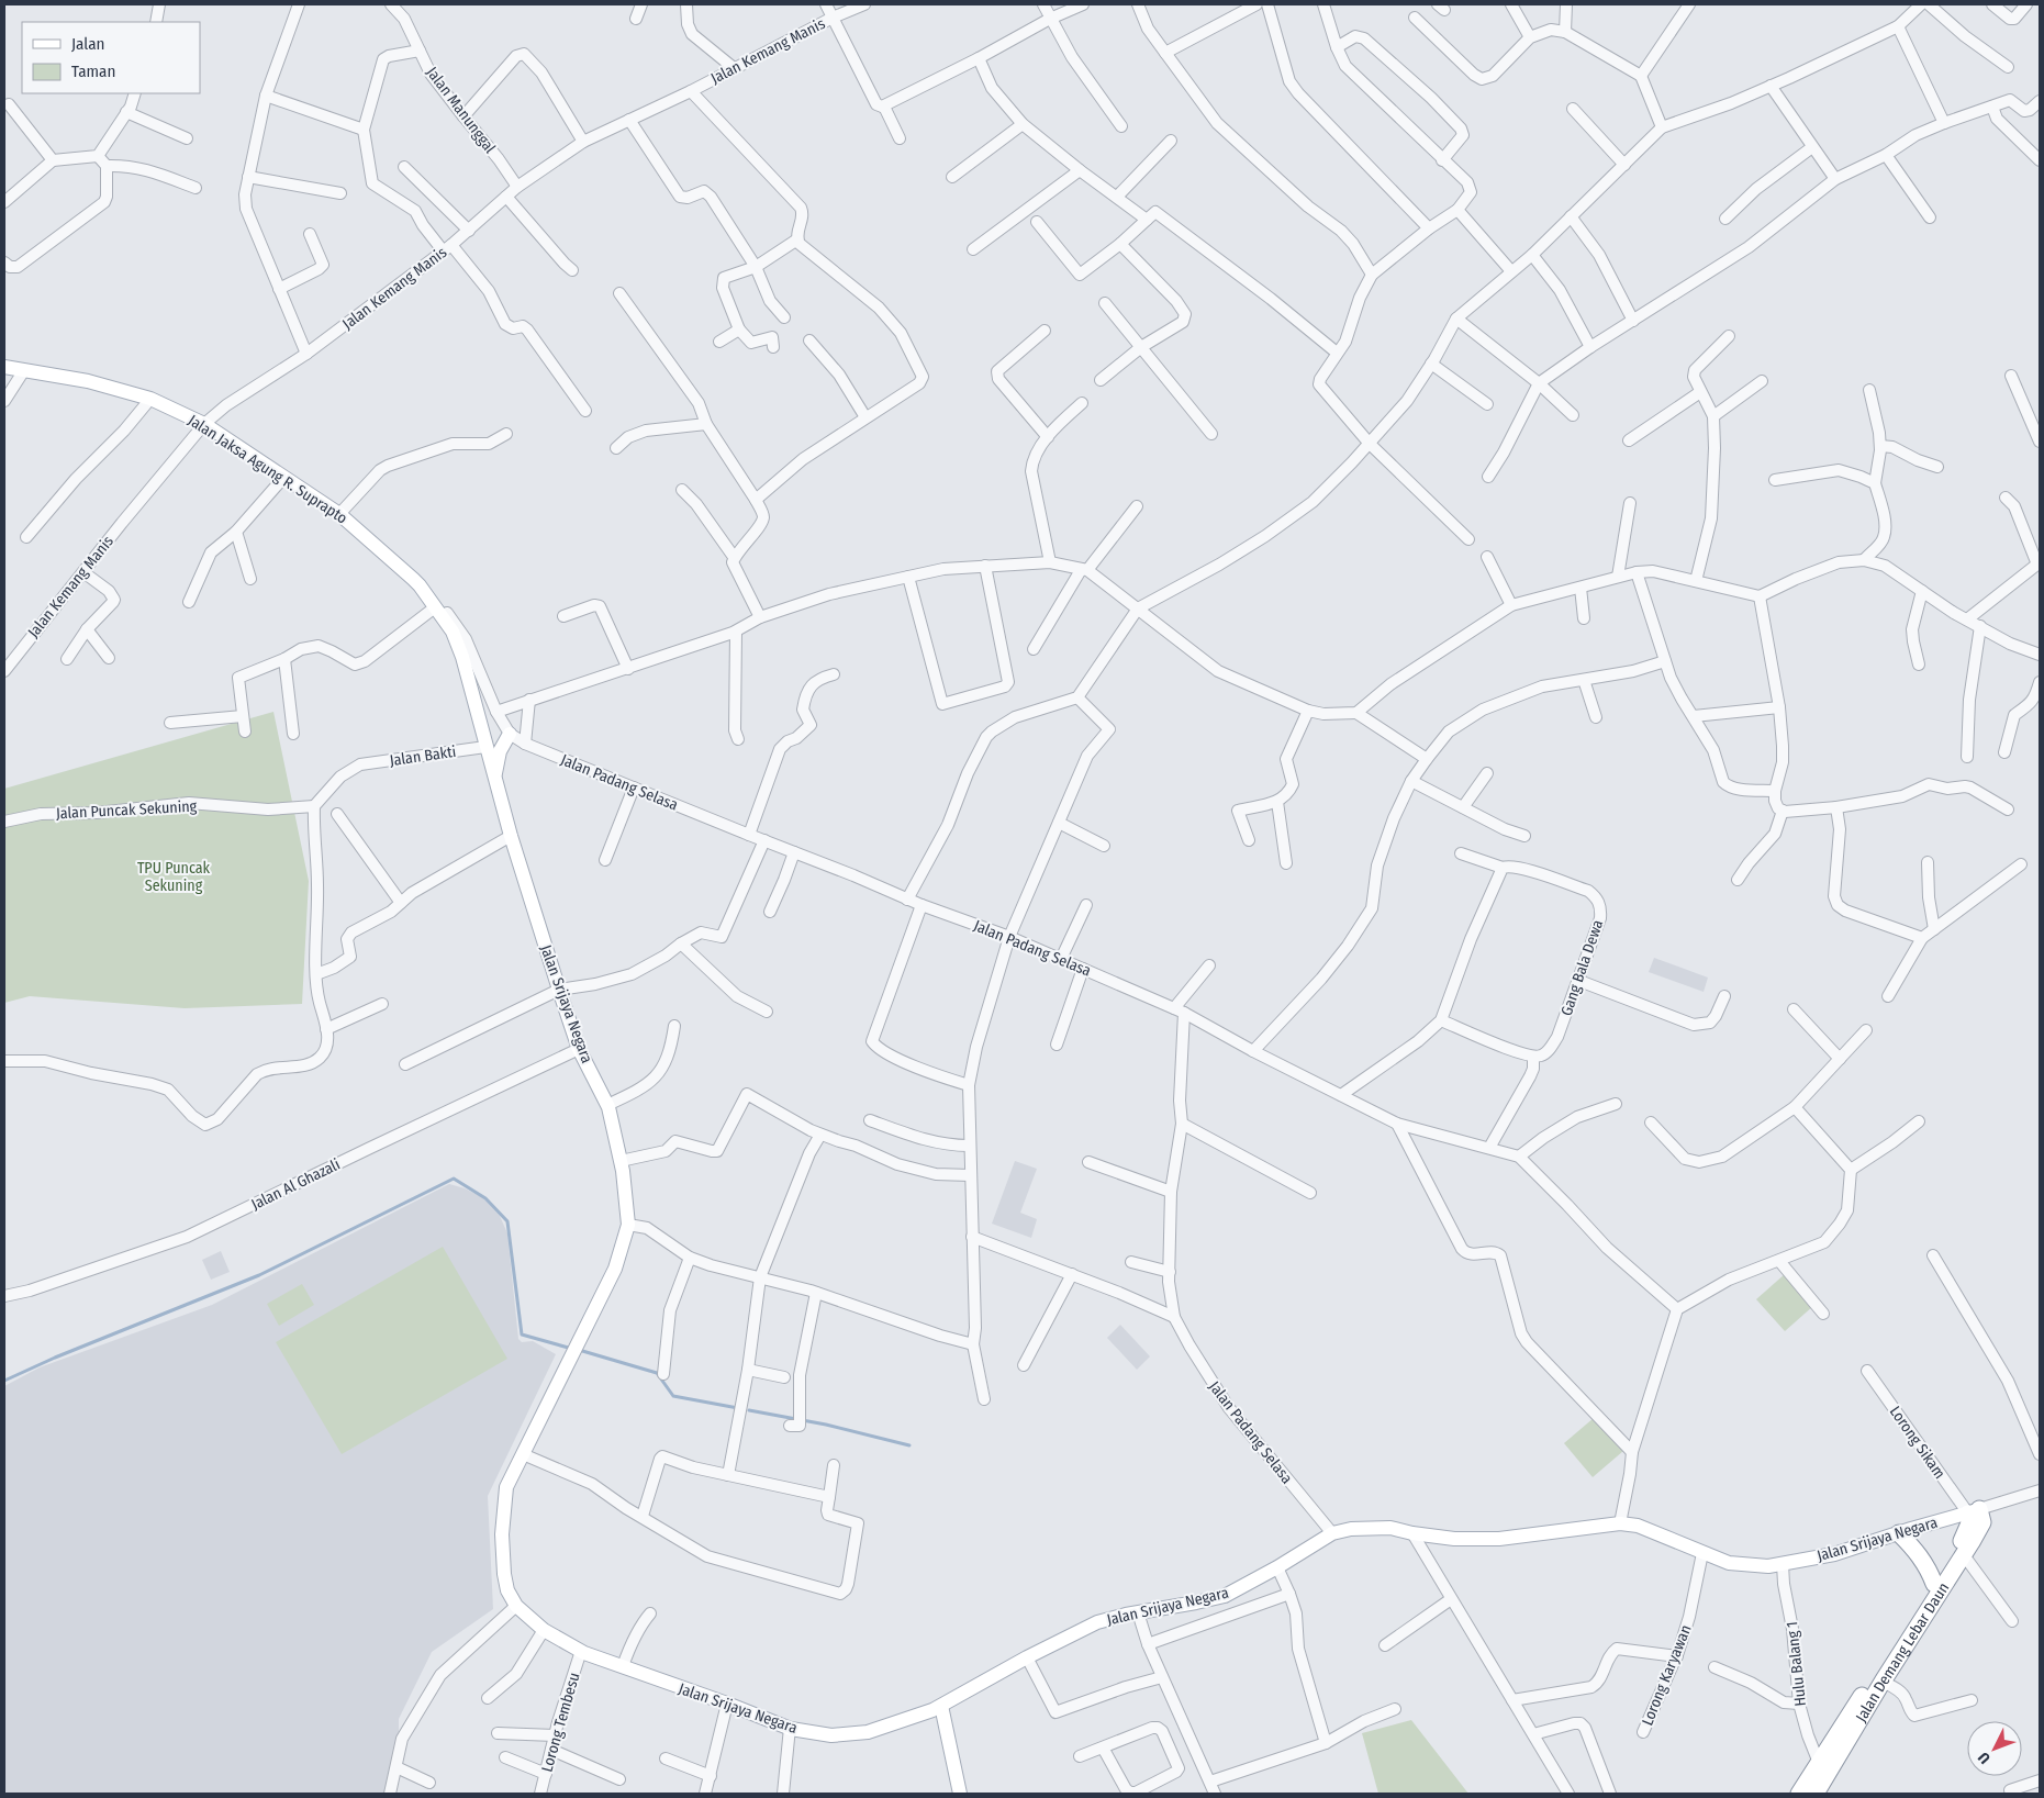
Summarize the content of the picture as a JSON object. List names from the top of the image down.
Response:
{
  "streets": {
    "highway": ["Jalan Demang Lebar Daun"],
    "main road": ["Jalan Jaksa Agung R. Suprapto", "Jalan Srijaya Negara"],
    "street": [
      "Jalan Kemang Manis",
      "Jalan Manunggal",
      "Jalan Bakti",
      "Jalan Padang Selasa",
      "Jalan Puncak Sekuning",
      "Gang Bala Dewa",
      "Jalan Al Ghazali",
      "Lorong Sikam",
      "Hulu Balang 1",
      "Lorong Karyawan",
      "Lorong Tembesu"
    ]
  },
  "crossings": [
    ["Jalan Kemang Manis", "Jalan Manunggal"],
    ["Jalan Kemang Manis", "Jalan Jaksa Agung R. Suprapto"],
    ["Jalan Jaksa Agung R. Suprapto", "Jalan Padang Selasa"],
    ["Jalan Jaksa Agung R. Suprapto", "Jalan Srijaya Negara"],
    ["Jalan Bakti", "Jalan Puncak Sekuning"],
    ["Jalan Bakti", "Jalan Srijaya Negara"],
    ["Jalan Padang Selasa", "Jalan Srijaya Negara"],
    ["Jalan Srijaya Negara", "Jalan Al Ghazali"],
    ["Jalan Srijaya Negara", "Lorong Sikam"],
    ["Jalan Srijaya Negara", "Jalan Demang Lebar Daun"],
    ["Jalan Srijaya Negara", "Hulu Balang 1"],
    ["Jalan Srijaya Negara", "Lorong Karyawan"],
    ["Jalan Srijaya Negara", "Lorong Tembesu"],
    ["Lorong Sikam", "Jalan Demang Lebar Daun"],
    ["Jalan Demang Lebar Daun", "Hulu Balang 1"]
  ],
  "parks": ["TPU Puncak Sekuning"],
  "legend": ["Jalan", "Taman"],
  "north": "bottom left"
}
